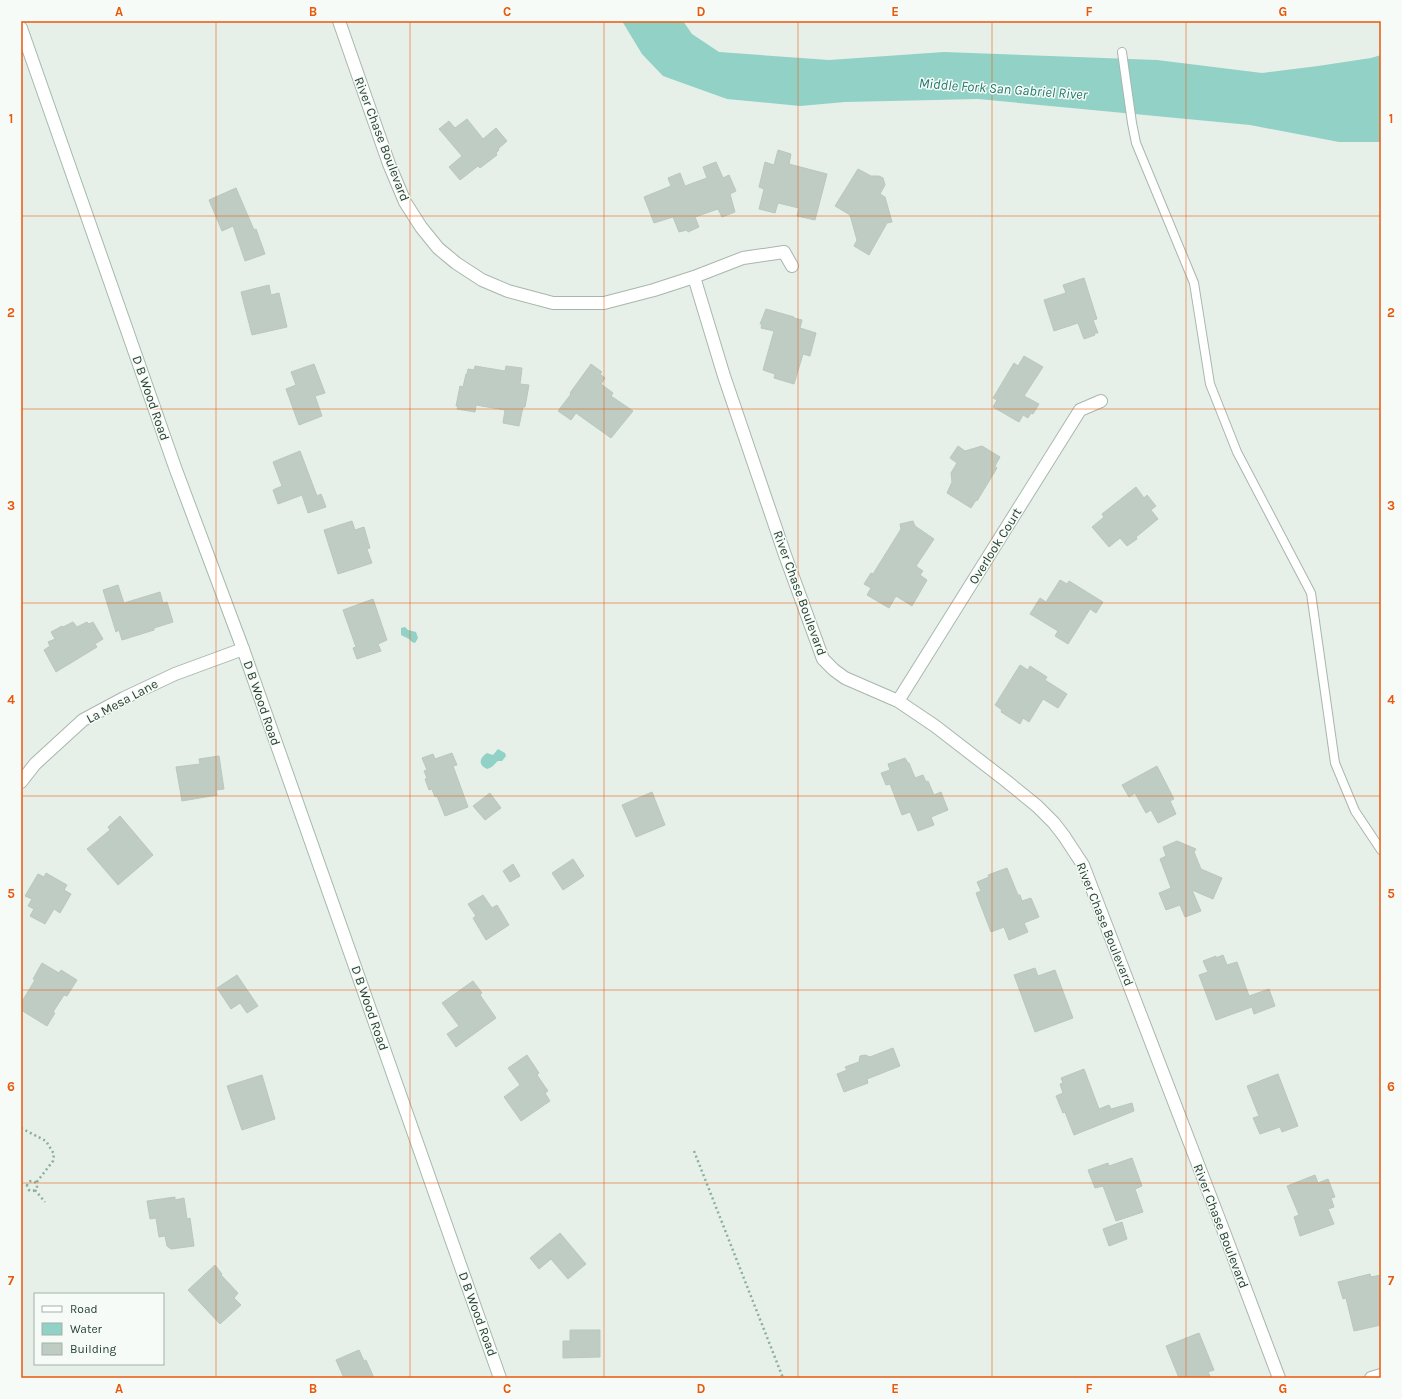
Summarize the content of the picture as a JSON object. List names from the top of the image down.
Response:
{
  "streets": {
    "street": [
      "River Chase Boulevard",
      "D B Wood Road",
      "Overlook Court",
      "La Mesa Lane"
    ]
  },
  "crossings": [
    ["River Chase Boulevard", "Overlook Court"],
    ["D B Wood Road", "La Mesa Lane"]
  ],
  "water": ["Middle Fork San Gabriel River"],
  "legend": ["Road", "Water", "Building"],
  "grid": {
    "columns": [
      "A",
      "B",
      "C",
      "D",
      "E",
      "F",
      "G"
    ],
    "rows": [
      "1",
      "2",
      "3",
      "4",
      "5",
      "6",
      "7"
    ]
  }
}
